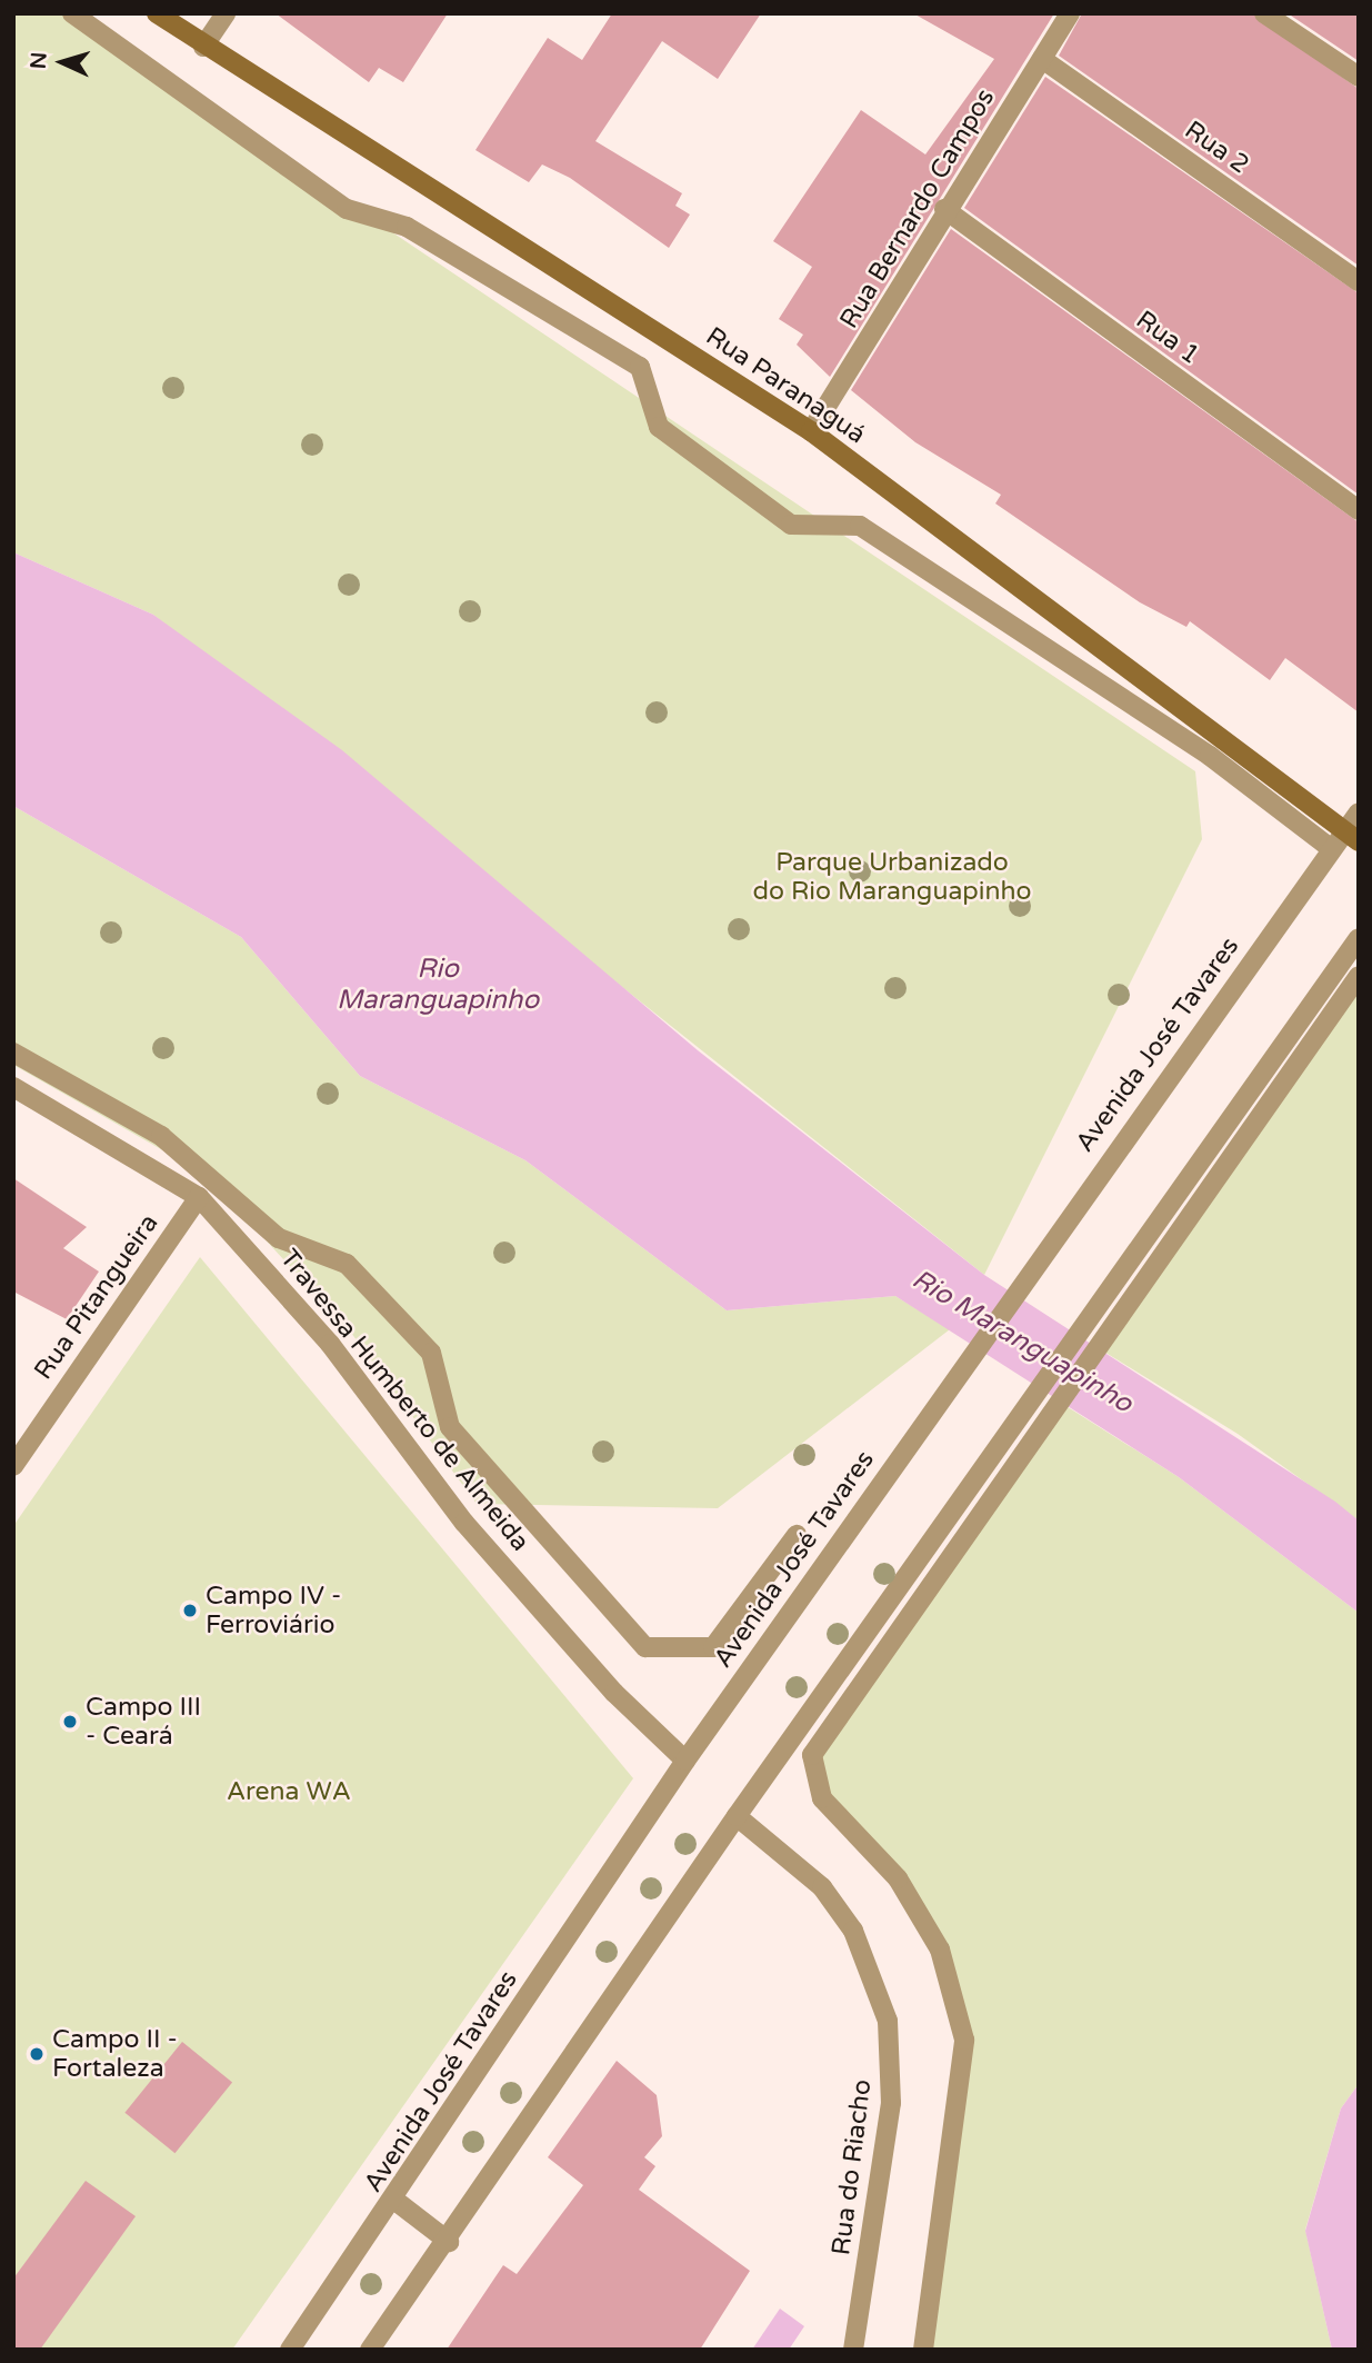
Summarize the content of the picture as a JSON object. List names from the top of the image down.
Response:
{
  "streets": {
    "main road": ["Rua Paranaguá"],
    "street": [
      "Rua 2",
      "Rua Bernardo Campos",
      "Rua 1",
      "Avenida José Tavares",
      "Rua Pitangueira",
      "Travessa Humberto de Almeida",
      "Rua do Riacho"
    ]
  },
  "crossings": [
    ["Rua 2", "Rua Bernardo Campos"],
    ["Rua Bernardo Campos", "Rua 1"],
    ["Rua Bernardo Campos", "Rua Paranaguá"],
    ["Rua Paranaguá", "Avenida José Tavares"],
    ["Avenida José Tavares", "Travessa Humberto de Almeida"],
    ["Rua Pitangueira", "Travessa Humberto de Almeida"]
  ],
  "water": ["Rio Maranguapinho"],
  "parks": ["Parque Urbanizado do Rio Maranguapinho", "Arena WA"],
  "places": ["Campo IV - Ferroviário", "Campo III - Ceará", "Campo II - Fortaleza"],
  "north": "left"
}
